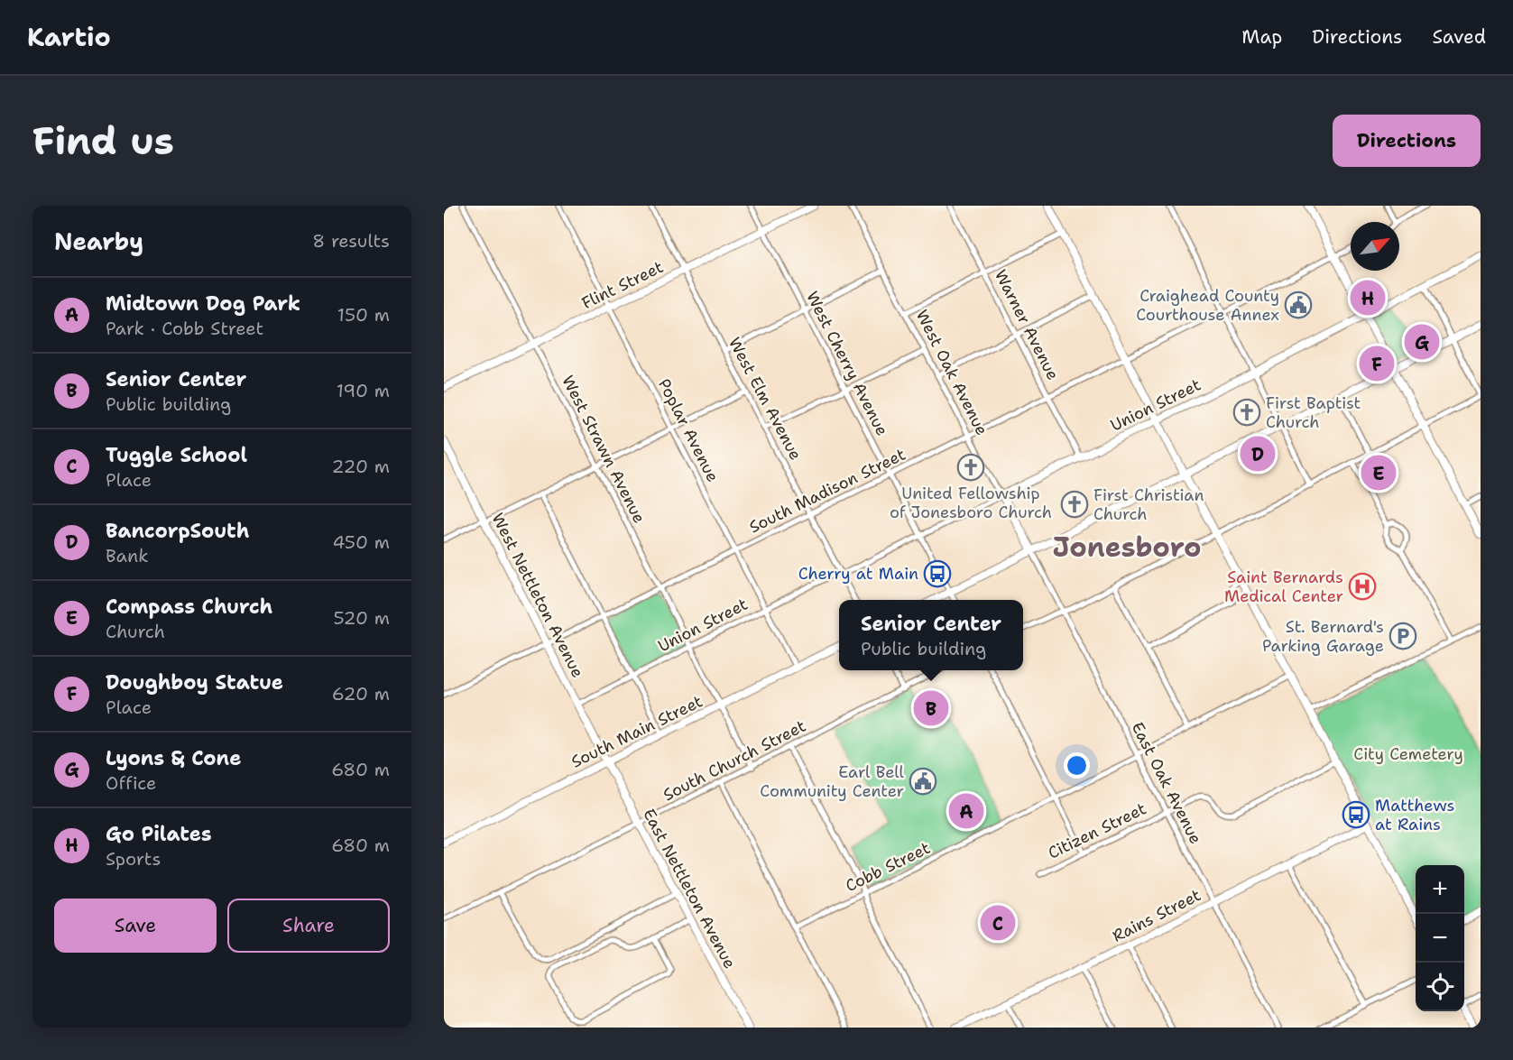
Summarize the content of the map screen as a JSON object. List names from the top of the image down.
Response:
{
  "streets": {
    "main road": [
      "Flint Street",
      "West Oak Avenue",
      "Union Street",
      "West Nettleton Avenue",
      "South Main Street",
      "East Nettleton Avenue",
      "Rains Street"
    ],
    "street": [
      "Warner Avenue",
      "West Cherry Avenue",
      "West Elm Avenue",
      "Poplar Avenue",
      "West Strawn Avenue",
      "South Madison Street",
      "South Church Street",
      "East Oak Avenue",
      "Citizen Street",
      "Cobb Street"
    ]
  },
  "crossings": [
    ["Flint Street", "West Cherry Avenue"],
    ["Flint Street", "West Elm Avenue"],
    ["Flint Street", "Poplar Avenue"],
    ["Flint Street", "West Strawn Avenue"],
    ["Warner Avenue", "Union Street"],
    ["Warner Avenue", "South Madison Street"],
    ["West Cherry Avenue", "Union Street"],
    ["West Cherry Avenue", "South Madison Street"],
    ["West Oak Avenue", "Union Street"],
    ["West Oak Avenue", "South Madison Street"],
    ["West Oak Avenue", "East Oak Avenue"],
    ["West Elm Avenue", "Union Street"],
    ["West Elm Avenue", "South Madison Street"],
    ["Union Street", "Poplar Avenue"],
    ["Union Street", "West Strawn Avenue"],
    ["Union Street", "West Nettleton Avenue"],
    ["Poplar Avenue", "South Madison Street"],
    ["Poplar Avenue", "South Main Street"],
    ["West Strawn Avenue", "South Madison Street"],
    ["West Strawn Avenue", "South Main Street"],
    ["West Strawn Avenue", "South Church Street"],
    ["South Madison Street", "West Nettleton Avenue"],
    ["West Nettleton Avenue", "South Main Street"],
    ["West Nettleton Avenue", "East Nettleton Avenue"],
    ["South Main Street", "East Nettleton Avenue"],
    ["South Church Street", "East Nettleton Avenue"],
    ["East Oak Avenue", "Citizen Street"],
    ["East Oak Avenue", "Cobb Street"],
    ["East Oak Avenue", "Rains Street"]
  ],
  "districts": ["Jonesboro"],
  "parks": ["City Cemetery"],
  "places": {
    "public building": ["Craighead County Courthouse Annex", "Earl Bell Community Center"],
    "church": ["First Baptist Church", "United Fellowship of Jonesboro Church", "First Christian Church"],
    "bus stop": ["Cherry at Main", "Matthews at Rains"],
    "hospital": ["Saint Bernards Medical Center"],
    "parking": ["St. Bernard's Parking Garage"]
  },
  "north": "top right",
  "page": {
    "header": "Kartio",
    "nav": ["Map", "Directions", "Saved"],
    "buttons": [
      "Directions",
      ["Save", "Share"]
    ],
    "title": "Find us",
    "heading": ["Nearby", "8 results"],
    "list": [
      {
        "mark": "A",
        "name": "Midtown Dog Park",
        "note": "Park · Cobb Street",
        "value": "150 m"
      },
      {
        "mark": "B",
        "name": "Senior Center",
        "note": "Public building",
        "value": "190 m"
      },
      {
        "mark": "C",
        "name": "Tuggle School",
        "note": "Place",
        "value": "220 m"
      },
      {
        "mark": "D",
        "name": "BancorpSouth",
        "note": "Bank",
        "value": "450 m"
      },
      {
        "mark": "E",
        "name": "Compass Church",
        "note": "Church",
        "value": "520 m"
      },
      {
        "mark": "F",
        "name": "Doughboy Statue",
        "note": "Place",
        "value": "620 m"
      },
      {
        "mark": "G",
        "name": "Lyons & Cone",
        "note": "Office",
        "value": "680 m"
      },
      {
        "mark": "H",
        "name": "Go Pilates",
        "note": "Sports",
        "value": "680 m"
      }
    ],
    "pins": [
      "H",
      "G",
      "F",
      "D",
      "E",
      "B",
      "A",
      "C"
    ],
    "popup": ["Senior Center", "Public building"],
    "map_buttons": ["+", "−"]
  }
}
